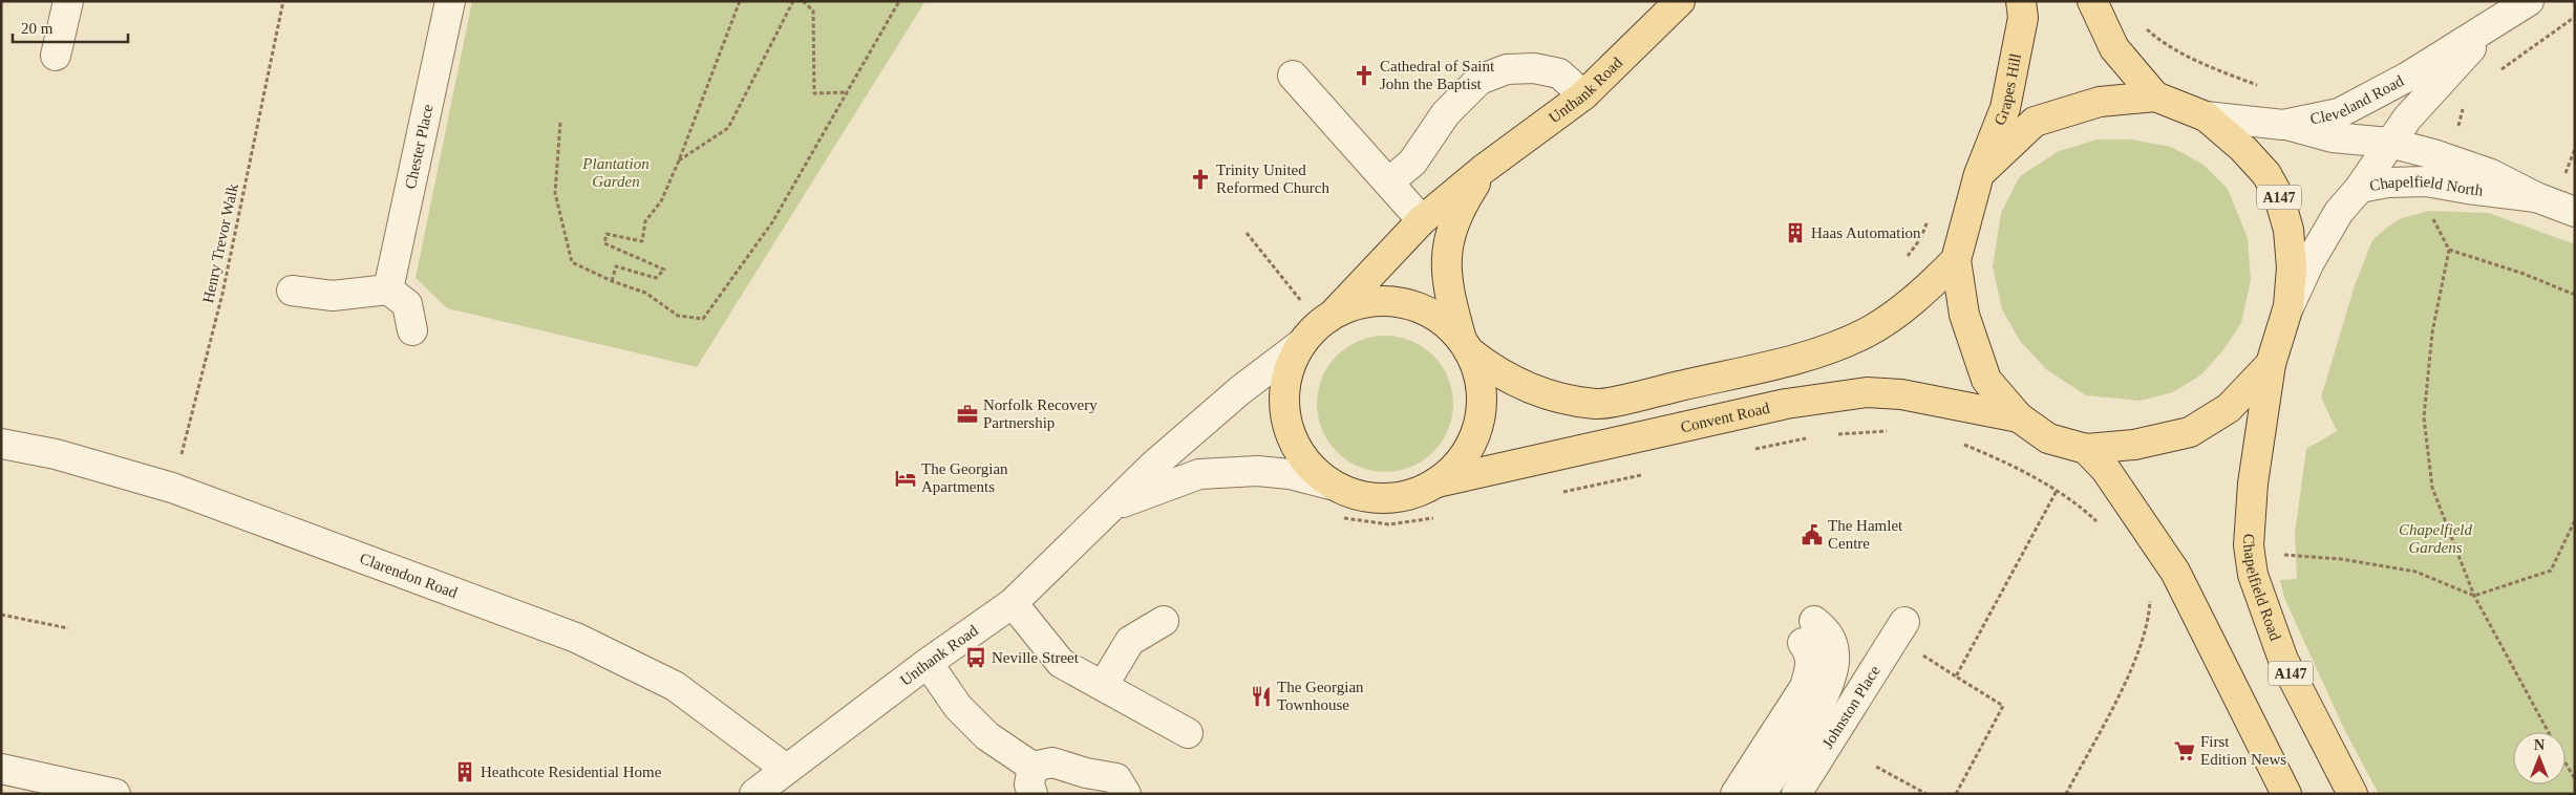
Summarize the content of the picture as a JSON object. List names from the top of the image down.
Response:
{
  "streets": {
    "main road": [
      "Unthank Road",
      "Grapes Hill",
      "A147",
      "Convent Road",
      "Chapelfield Road"
    ],
    "street": [
      "Cleveland Road",
      "Chester Place",
      "Chapelfield North",
      "Clarendon Road",
      "Johnston Place"
    ],
    "path": ["Henry Trevor Walk"]
  },
  "crossings": [
    ["Unthank Road", "Convent Road"],
    ["Unthank Road", "Clarendon Road"],
    ["Grapes Hill", "A147"],
    ["Cleveland Road", "Chapelfield North"],
    ["Cleveland Road", "A147"],
    ["Chapelfield North", "A147"],
    ["A147", "Convent Road"],
    ["A147", "Chapelfield Road"],
    ["Henry Trevor Walk", "Clarendon Road"]
  ],
  "parks": ["Plantation Garden", "Chapelfield Gardens"],
  "places": {
    "church": ["Cathedral of Saint John the Baptist", "Trinity United Reformed Church"],
    "building": ["Haas Automation", "Heathcote Residential Home"],
    "office": ["Norfolk Recovery Partnership"],
    "hotel": ["The Georgian Apartments"],
    "public building": ["The Hamlet Centre"],
    "bus stop": ["Neville Street"],
    "restaurant": ["The Georgian Townhouse"],
    "supermarket": ["First Edition News"]
  },
  "scale_bar": "20 m",
  "north": "top"
}
